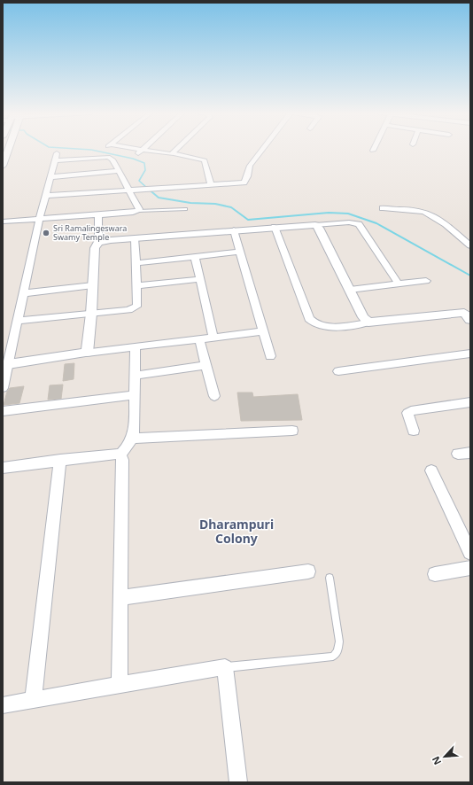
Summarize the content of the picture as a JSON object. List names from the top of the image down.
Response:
{
  "districts": ["Dharampuri Colony"],
  "places": ["Sri Ramalingeswara Swamy Temple"],
  "north": "bottom left"
}
